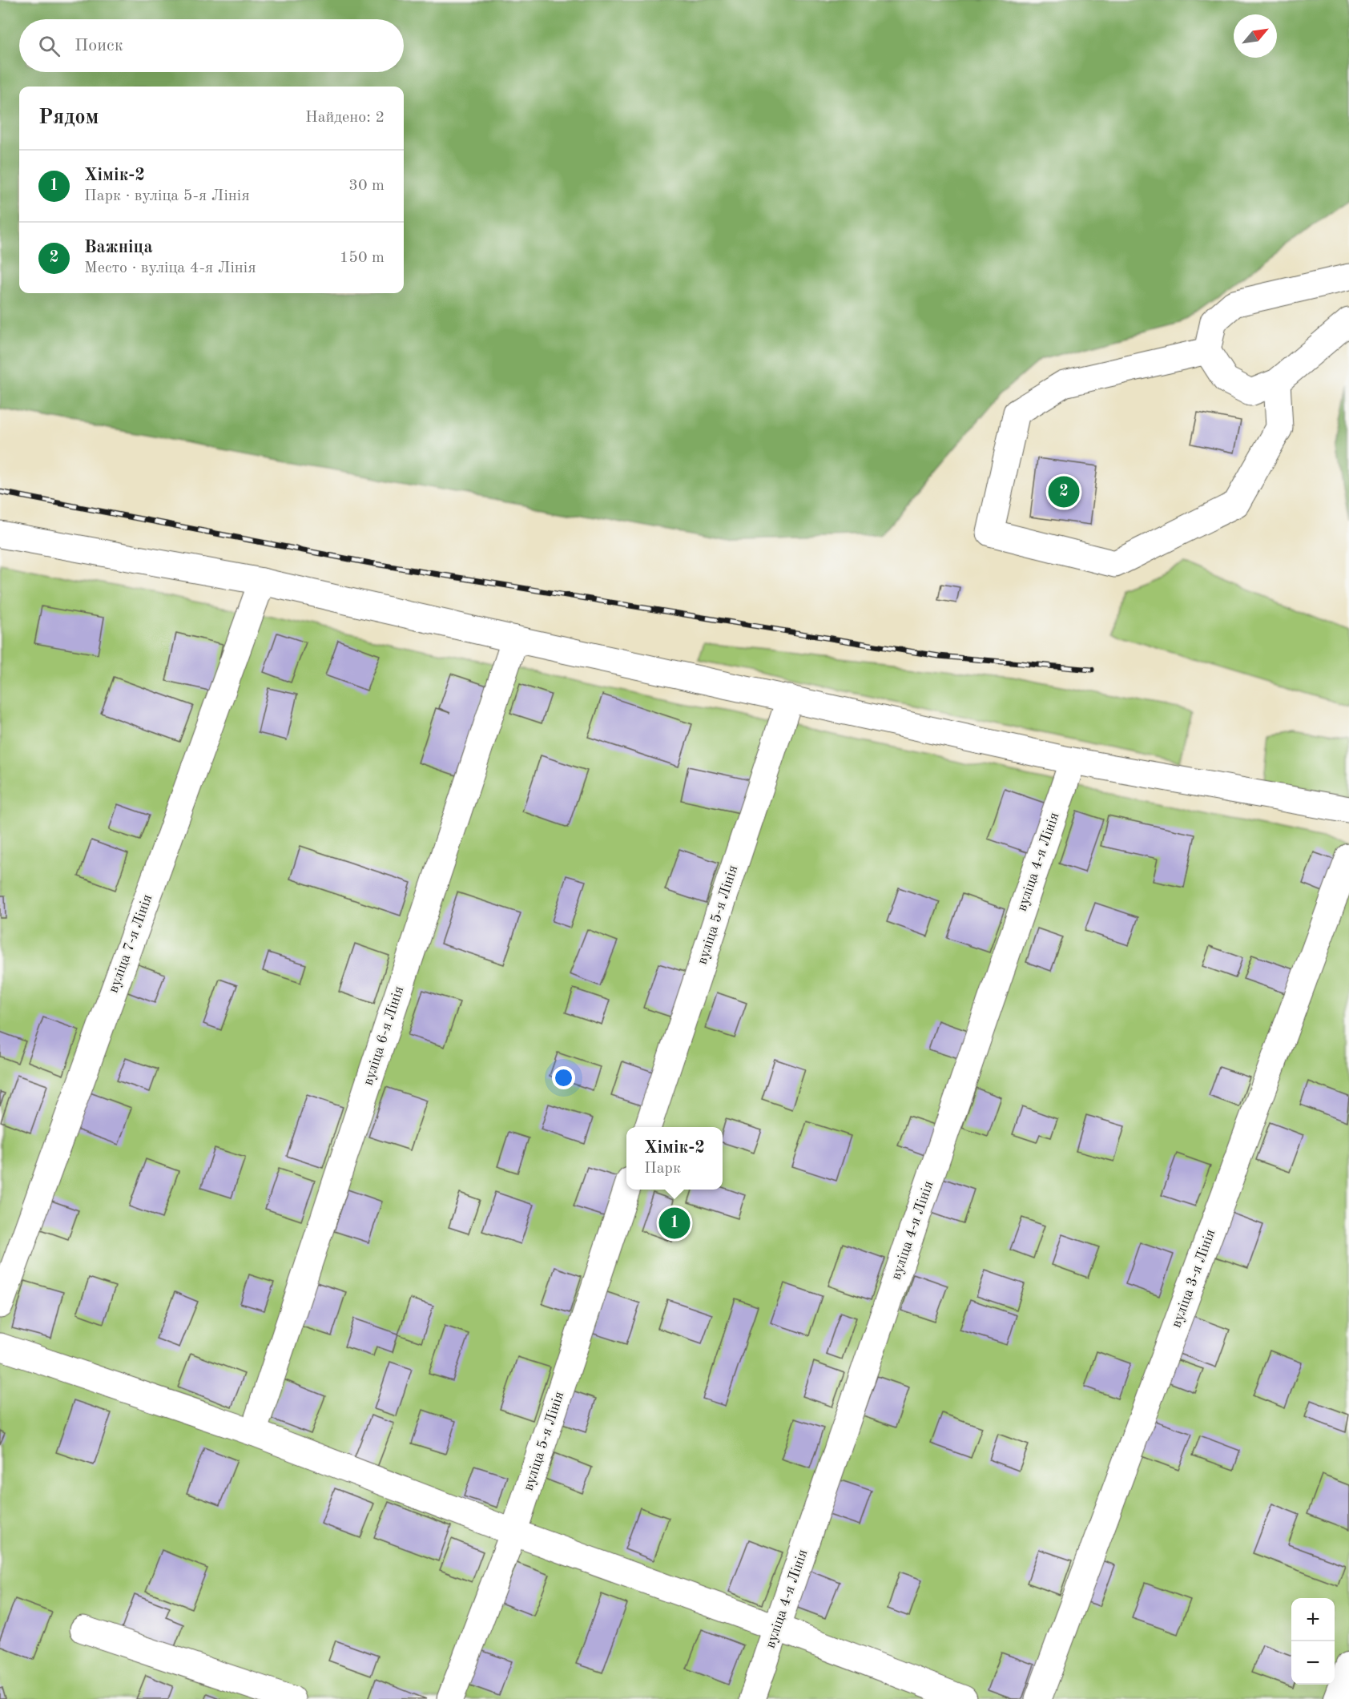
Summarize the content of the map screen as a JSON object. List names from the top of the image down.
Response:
{
  "streets": {
    "street": [
      "вуліца 4-я Лінія",
      "вуліца 5-я Лінія",
      "вуліца 7-я Лінія",
      "вуліца 6-я Лінія",
      "вуліца 3-я Лінія"
    ]
  },
  "north": "top right",
  "page": {
    "search": "Поиск",
    "heading": ["Рядом", "Найдено: 2"],
    "list": [
      {
        "mark": "1",
        "name": "Хімік-2",
        "note": "Парк · вуліца 5-я Лінія",
        "value": "30 m"
      },
      {
        "mark": "2",
        "name": "Важніца",
        "note": "Место · вуліца 4-я Лінія",
        "value": "150 m"
      }
    ],
    "pins": ["2", "1"],
    "popup": ["Хімік-2", "Парк"],
    "map_buttons": ["+", "−"]
  }
}
